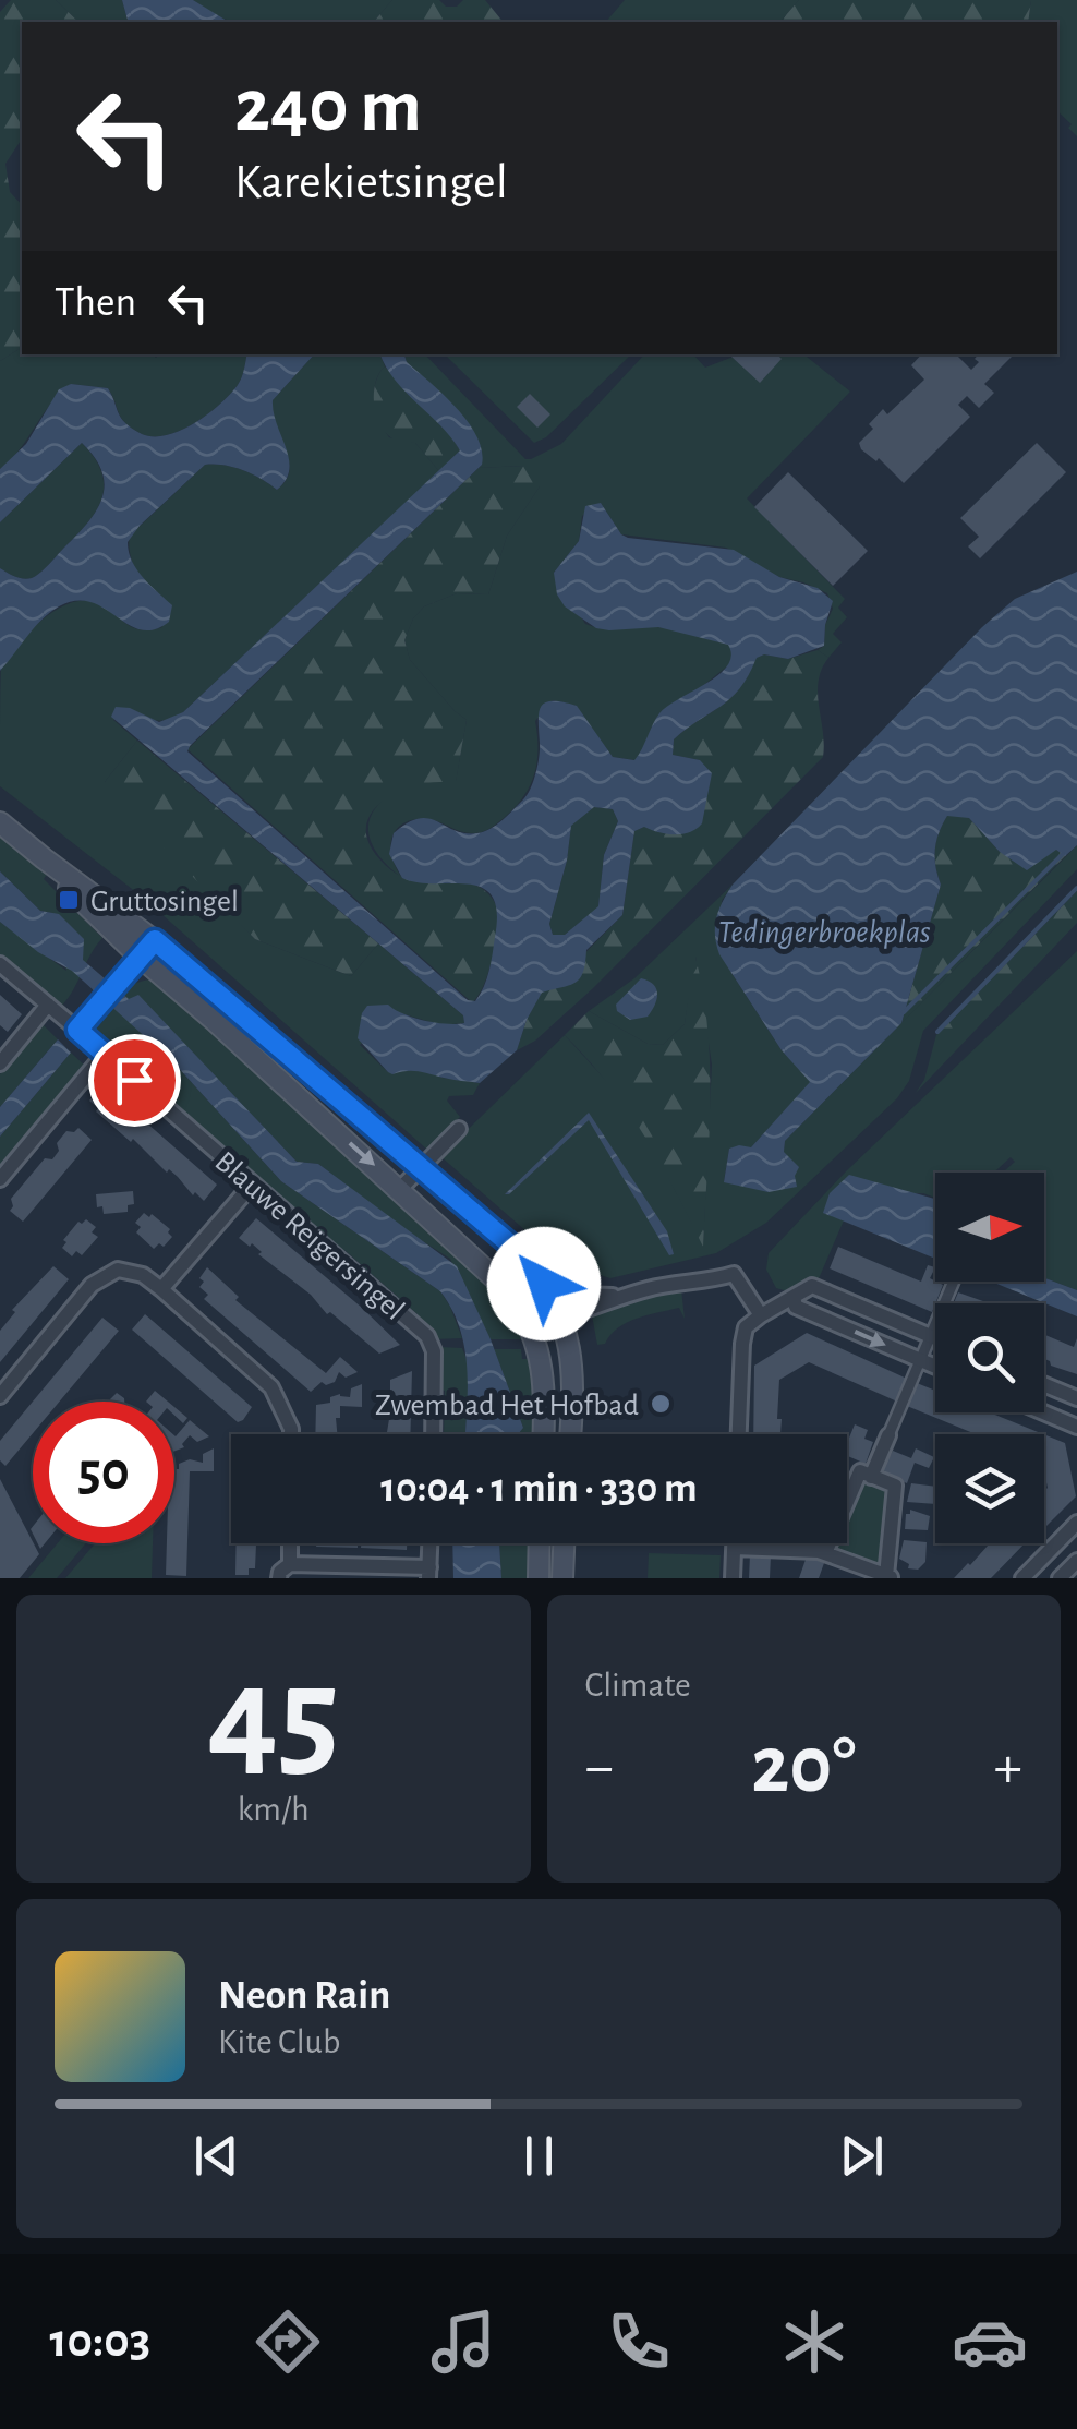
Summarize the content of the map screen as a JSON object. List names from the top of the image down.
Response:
{
  "streets": {
    "street": ["Blauwe Reigersingel"]
  },
  "water": ["Tedingerbroekplas"],
  "places": {
    "transit": ["Gruttosingel"],
    "other": ["Zwembad Het Hofbad"]
  },
  "north": "right",
  "page": {
    "turn": ["240 m", "Karekietsingel"],
    "then": "Then",
    "limit": "50",
    "trip": "10:04 · 1 min · 330 m",
    "tile": [
      ["45", "km/h"],
      "Climate"
    ],
    "heat": ["−", "20°", "+"],
    "song": ["Neon Rain", "Kite Club"],
    "tabs": "10:03"
  }
}
